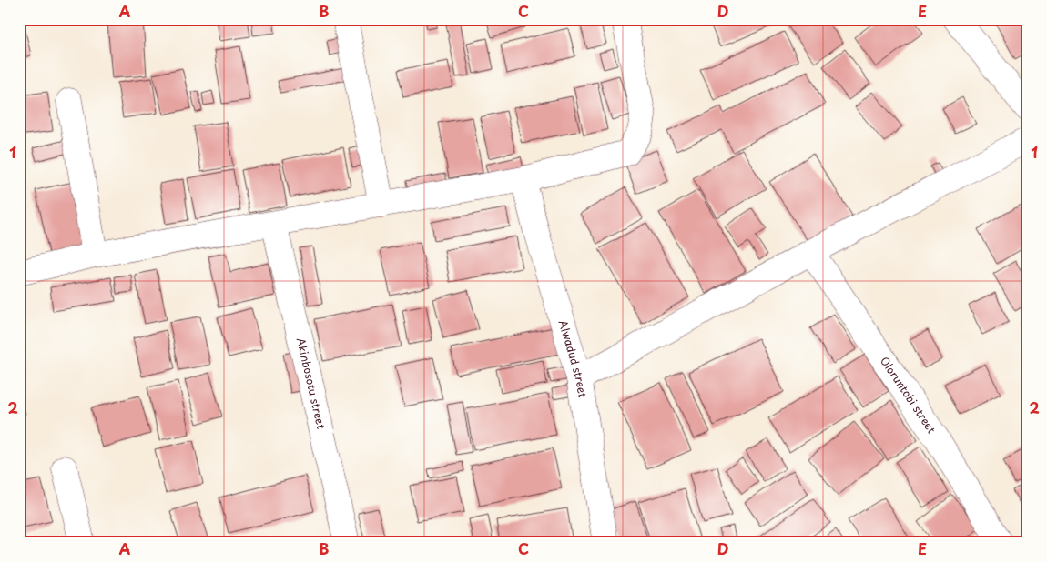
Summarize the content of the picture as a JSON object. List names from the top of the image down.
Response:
{
  "streets": {
    "street": ["Alwadud street", "Akinbosotu street", "Oloruntobi street"]
  },
  "grid": {
    "columns": [
      "A",
      "B",
      "C",
      "D",
      "E"
    ],
    "rows": ["1", "2"]
  }
}
